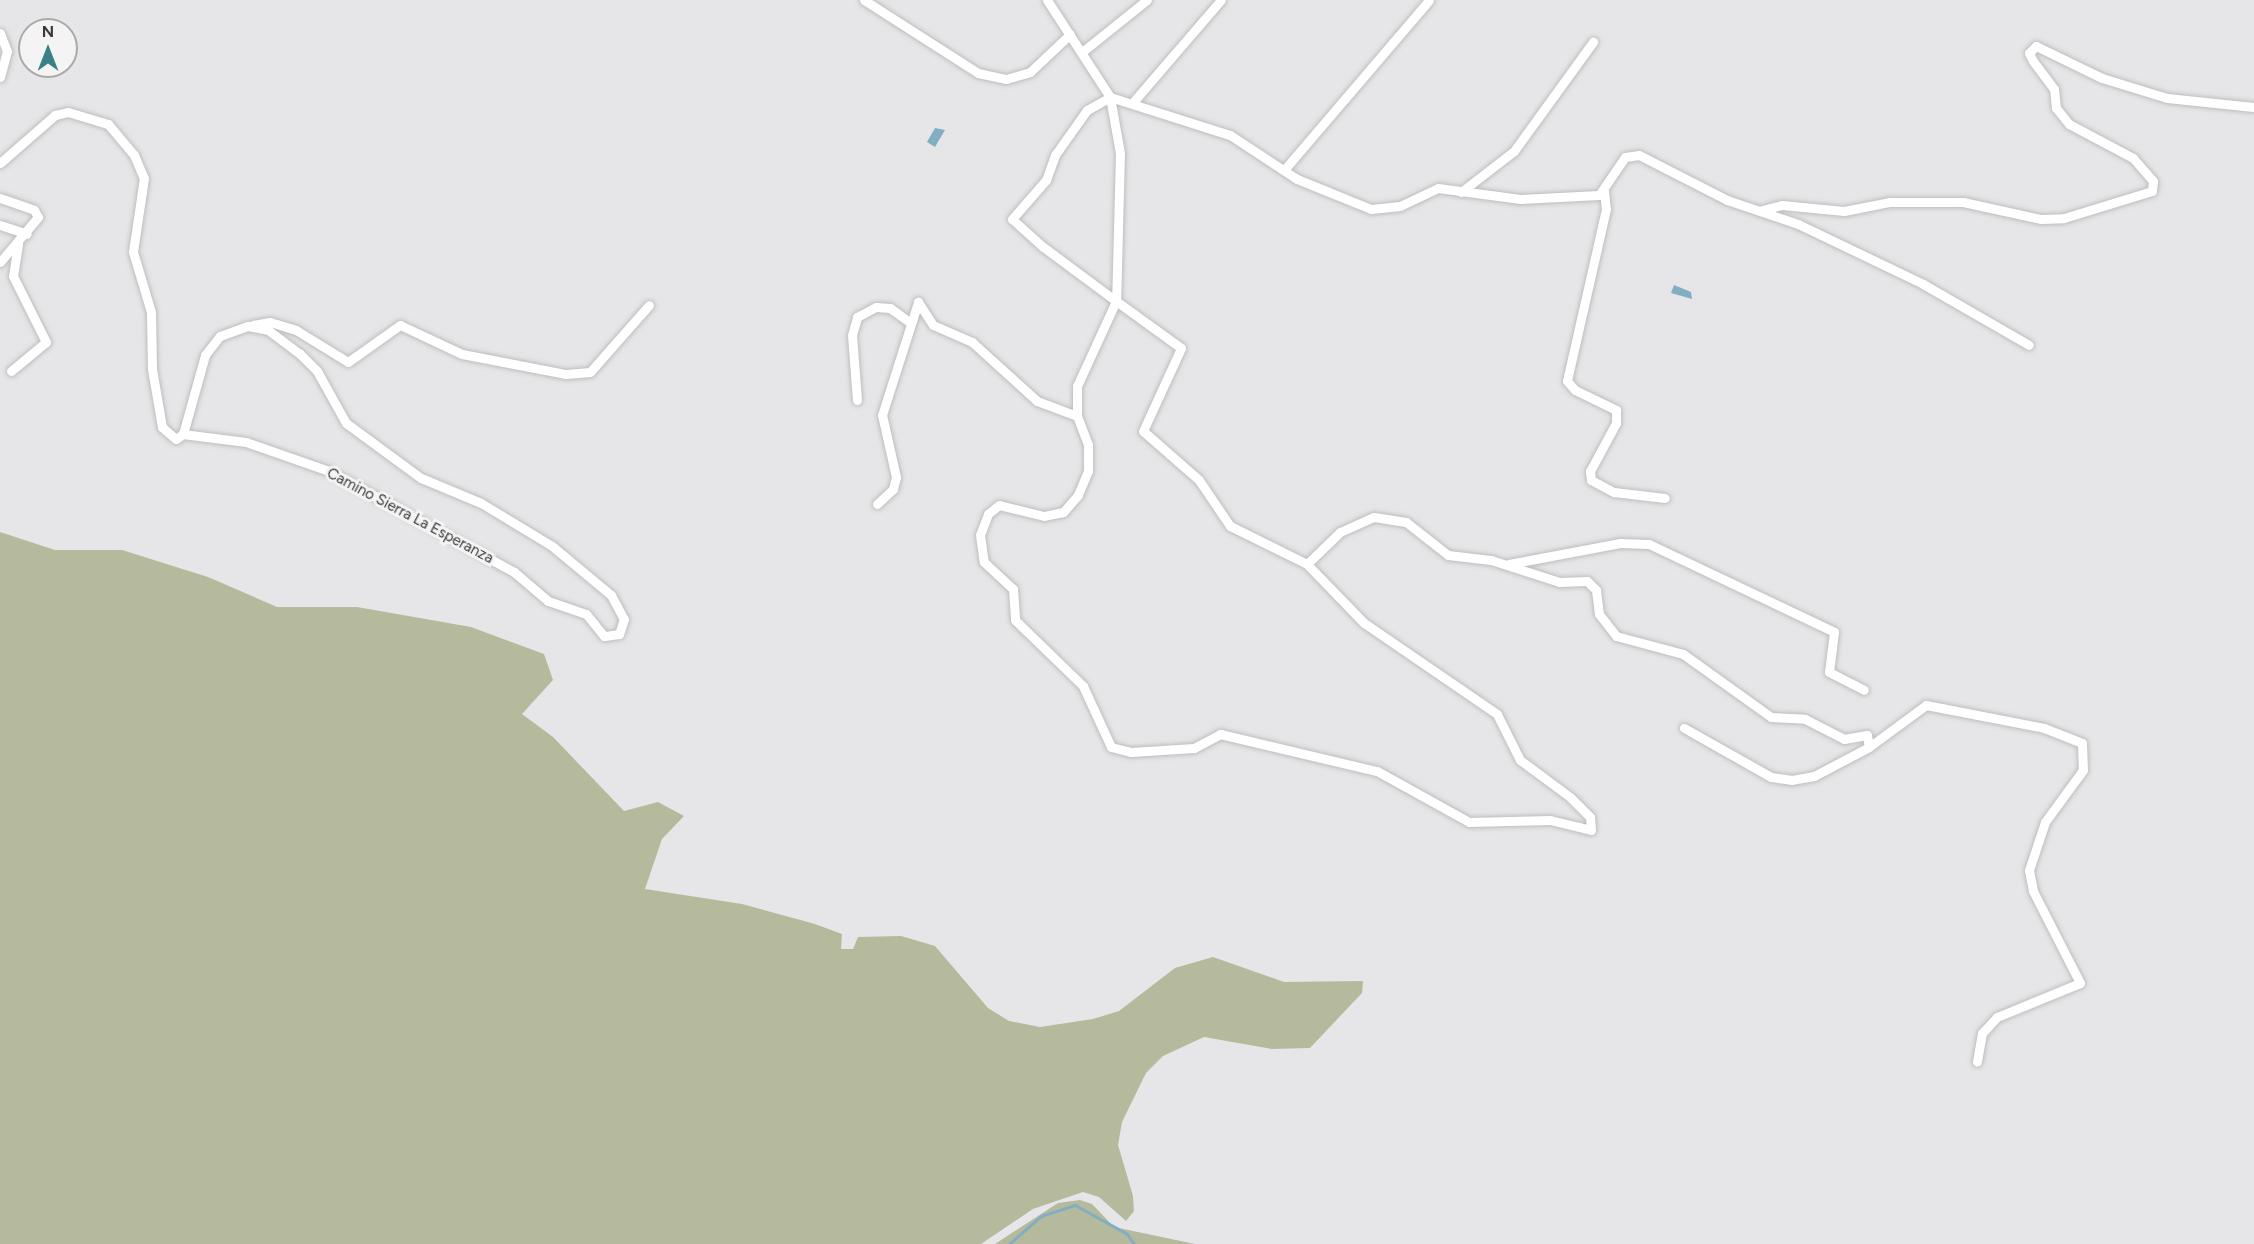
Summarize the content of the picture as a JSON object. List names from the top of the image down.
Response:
{
  "streets": {
    "street": ["Camino Sierra La Esperanza"]
  },
  "north": "top"
}
